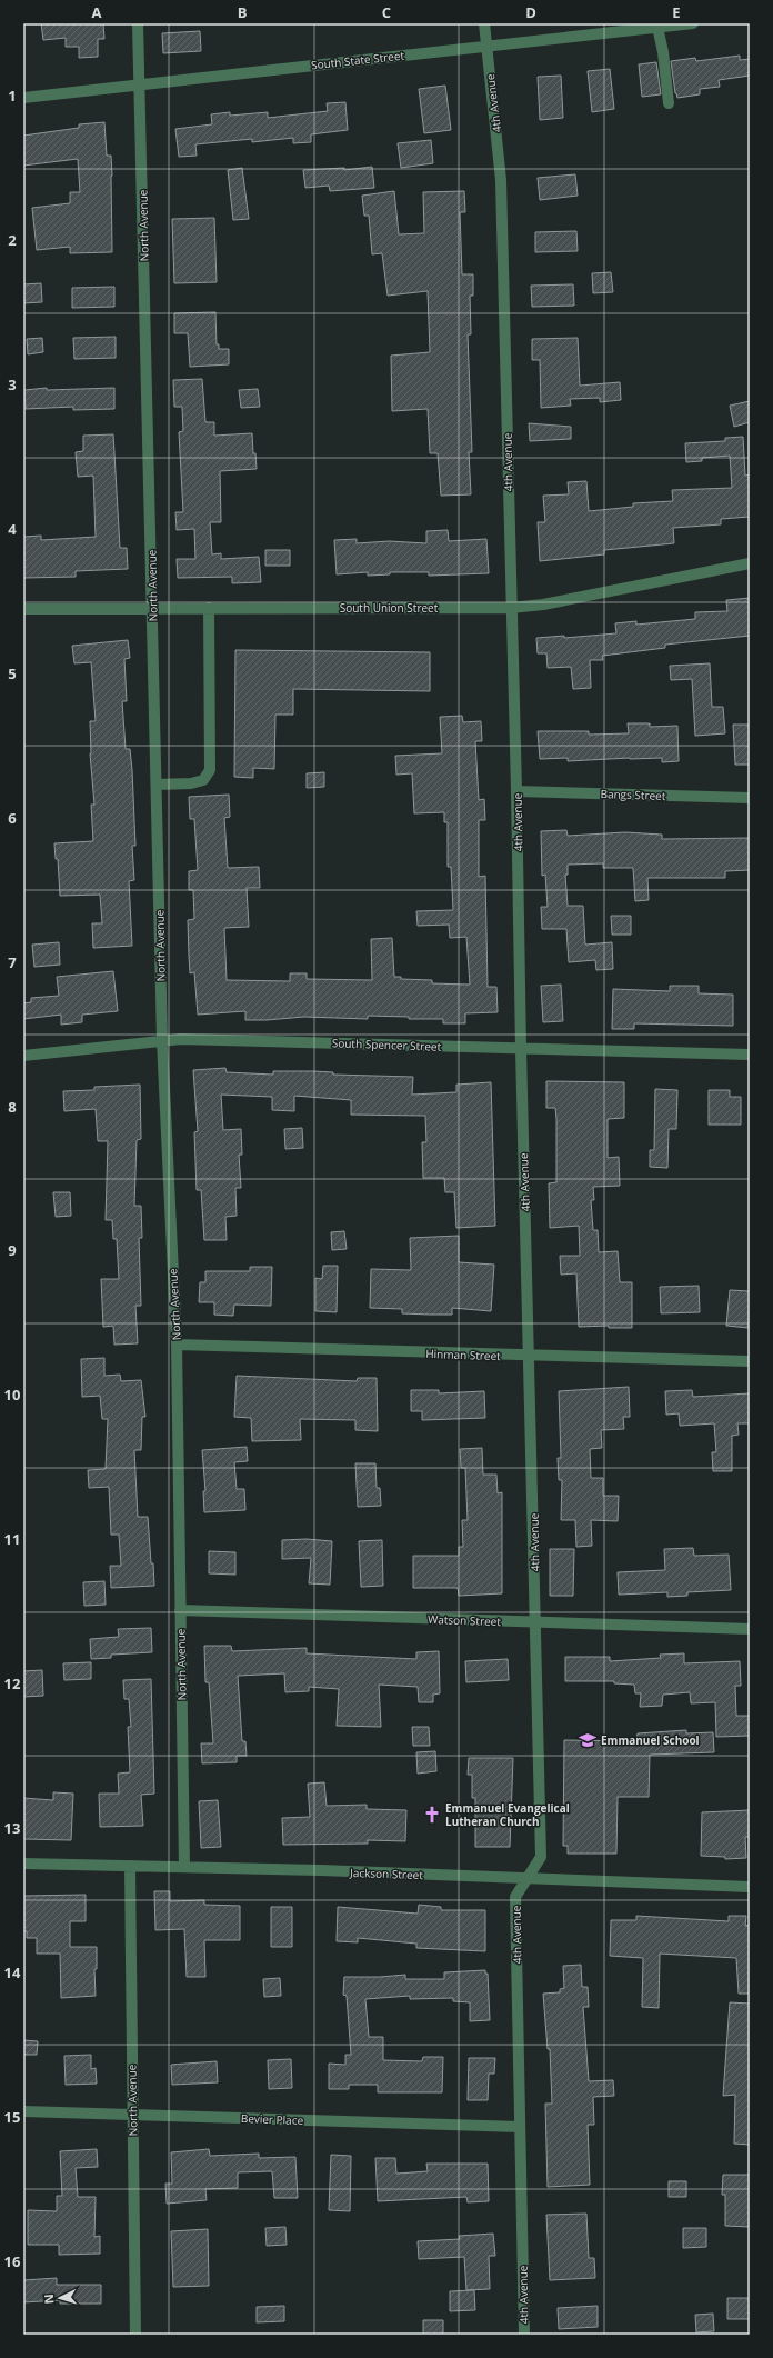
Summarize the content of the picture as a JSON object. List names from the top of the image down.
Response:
{
  "streets": {
    "street": [
      "South State Street",
      "4th Avenue",
      "North Avenue",
      "South Union Street",
      "Bangs Street",
      "South Spencer Street",
      "Hinman Street",
      "Watson Street",
      "Jackson Street",
      "Bevier Place"
    ]
  },
  "crossings": [
    ["South State Street", "4th Avenue"],
    ["South State Street", "North Avenue"],
    ["4th Avenue", "South Union Street"],
    ["4th Avenue", "Bangs Street"],
    ["4th Avenue", "South Spencer Street"],
    ["4th Avenue", "Hinman Street"],
    ["4th Avenue", "Watson Street"],
    ["4th Avenue", "Jackson Street"],
    ["4th Avenue", "Bevier Place"],
    ["North Avenue", "South Union Street"],
    ["North Avenue", "South Spencer Street"],
    ["North Avenue", "Hinman Street"],
    ["North Avenue", "Watson Street"],
    ["North Avenue", "Jackson Street"],
    ["North Avenue", "Bevier Place"]
  ],
  "places": {
    "school or university": ["Emmanuel School"],
    "church": ["Emmanuel Evangelical Lutheran Church"]
  },
  "north": "left",
  "grid": {
    "columns": [
      "A",
      "B",
      "C",
      "D",
      "E"
    ],
    "rows": [
      "1",
      "2",
      "3",
      "4",
      "5",
      "6",
      "7",
      "8",
      "9",
      "10",
      "11",
      "12",
      "13",
      "14",
      "15",
      "16"
    ]
  }
}
